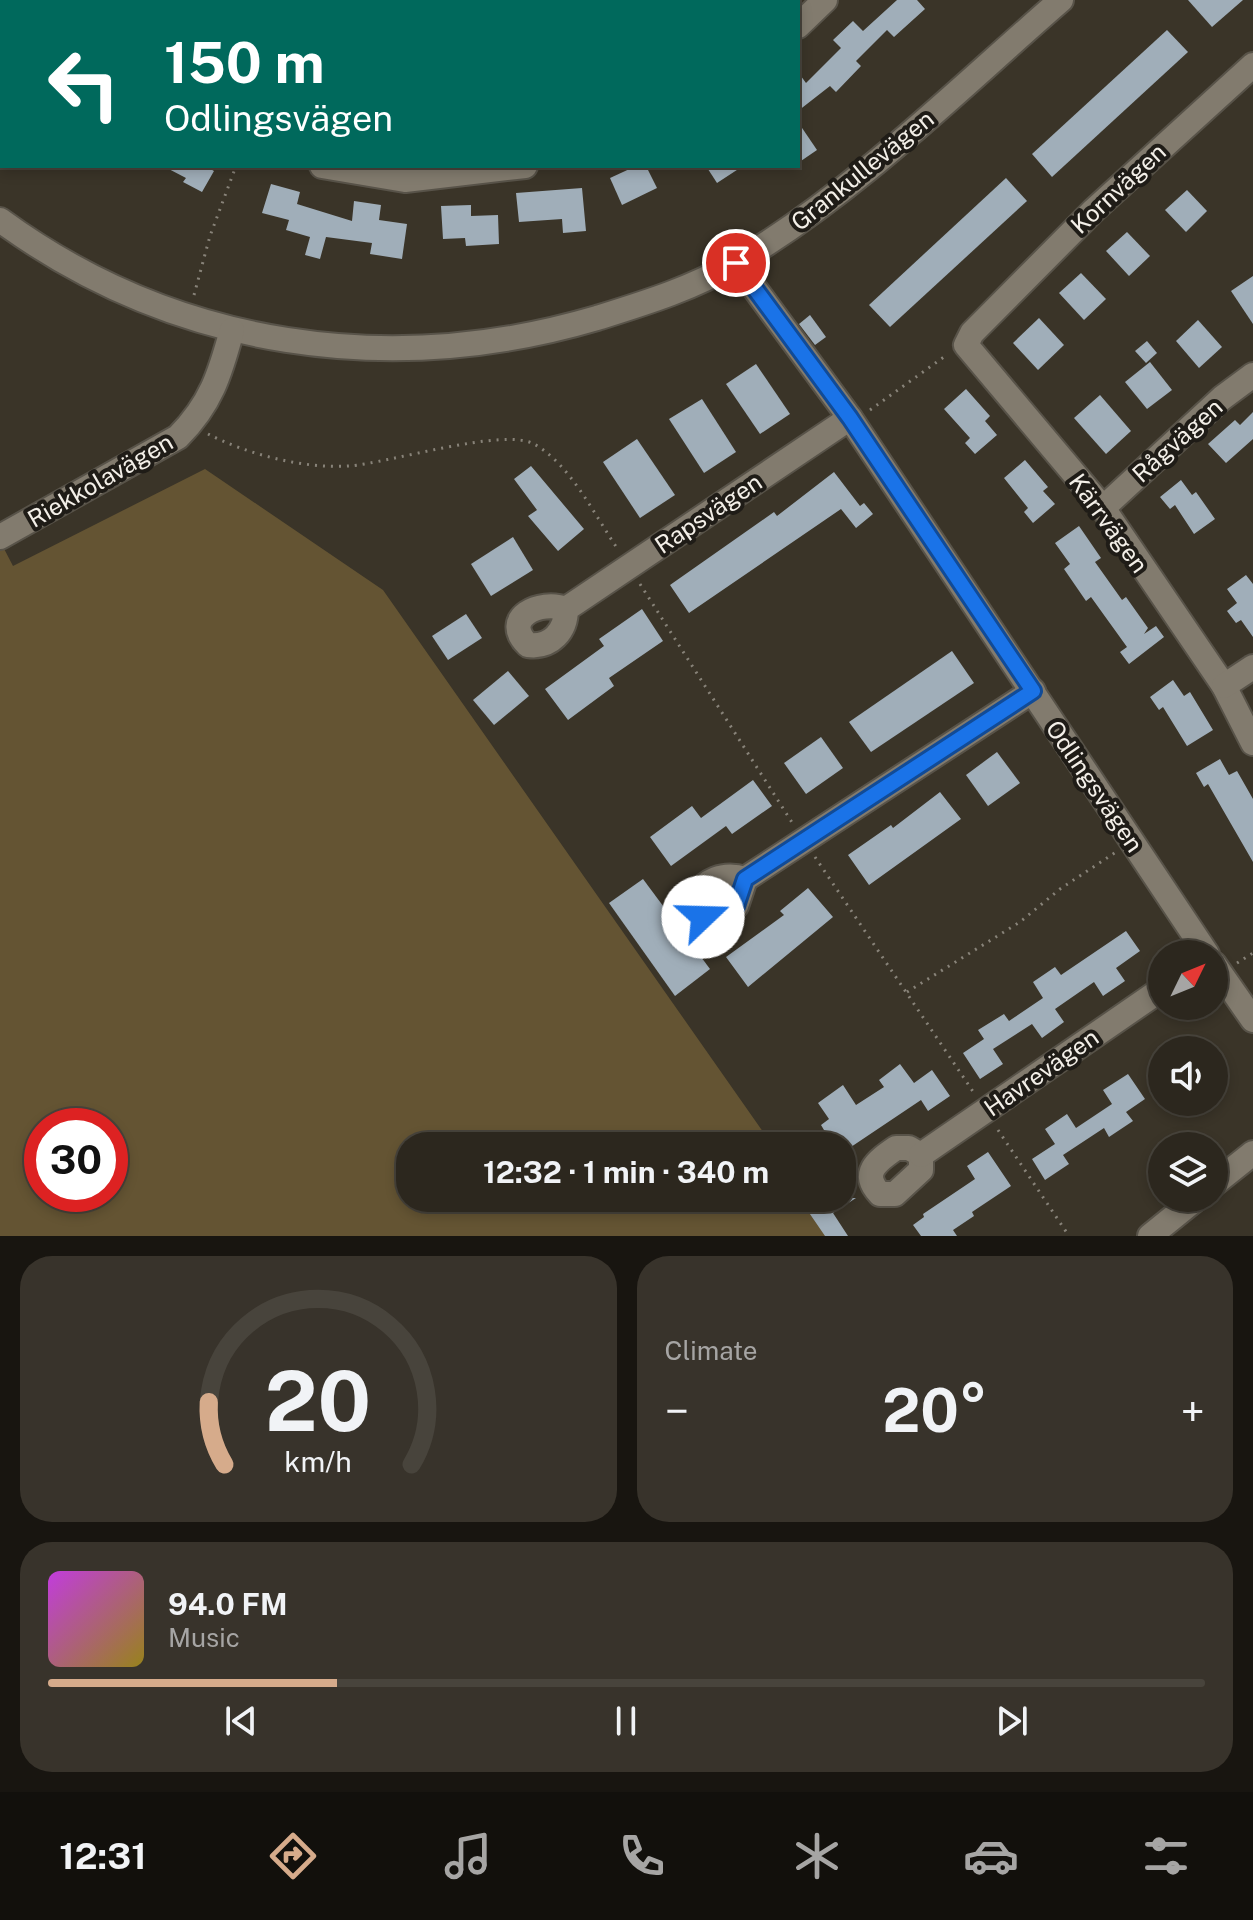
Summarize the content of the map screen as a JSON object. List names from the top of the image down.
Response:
{
  "streets": {
    "street": [
      "Grankullevägen",
      "Kornvägen",
      "Rågvägen",
      "Riekkolavägen",
      "Rapsvägen",
      "Kärrvägen",
      "Odlingsvägen",
      "Havrevägen"
    ]
  },
  "crossings": [
    ["Grankullevägen", "Riekkolavägen"],
    ["Grankullevägen", "Odlingsvägen"],
    ["Kornvägen", "Kärrvägen"],
    ["Rågvägen", "Kärrvägen"],
    ["Rapsvägen", "Odlingsvägen"]
  ],
  "north": "top right",
  "page": {
    "turn": ["150 m", "Odlingsvägen"],
    "limit": "30",
    "trip": "12:32 · 1 min · 340 m",
    "tile": "Climate",
    "heat": ["−", "20°", "+"],
    "song": ["94.0 FM", "Music"],
    "tabs": "12:31",
    "gauge": ["20", "km/h"]
  }
}
